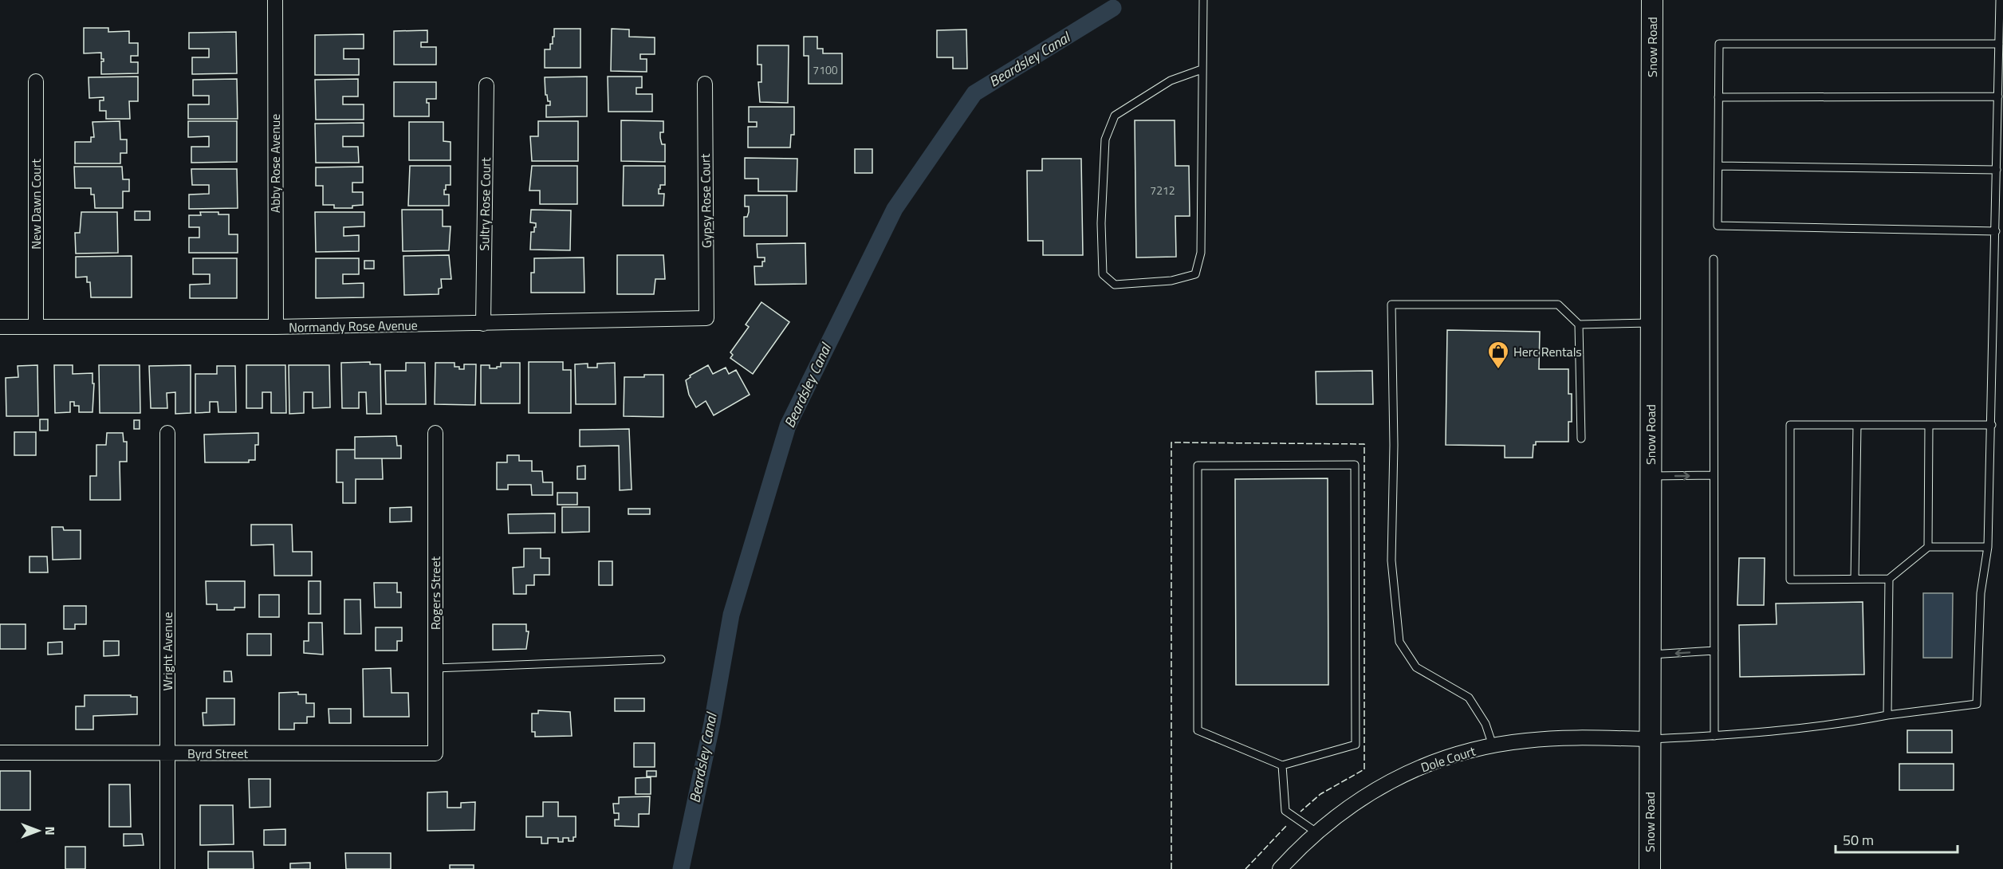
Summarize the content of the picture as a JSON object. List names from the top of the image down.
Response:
{
  "streets": {
    "main road": ["Snow Road"],
    "street": [
      "Abby Rose Avenue",
      "Gypsy Rose Court",
      "New Dawn Court",
      "Sultry Rose Court",
      "Normandy Rose Avenue",
      "Rogers Street",
      "Wright Avenue",
      "Byrd Street",
      "Dole Court"
    ]
  },
  "crossings": [
    ["Snow Road", "Dole Court"],
    ["Abby Rose Avenue", "Normandy Rose Avenue"],
    ["Gypsy Rose Court", "Normandy Rose Avenue"],
    ["New Dawn Court", "Normandy Rose Avenue"],
    ["Sultry Rose Court", "Normandy Rose Avenue"],
    ["Rogers Street", "Byrd Street"],
    ["Wright Avenue", "Byrd Street"]
  ],
  "water": ["Beardsley Canal"],
  "places": {
    "shop": ["Herc Rentals"]
  },
  "house_numbers": ["7100", "7212"],
  "scale_bar": "50 m",
  "north": "right"
}
